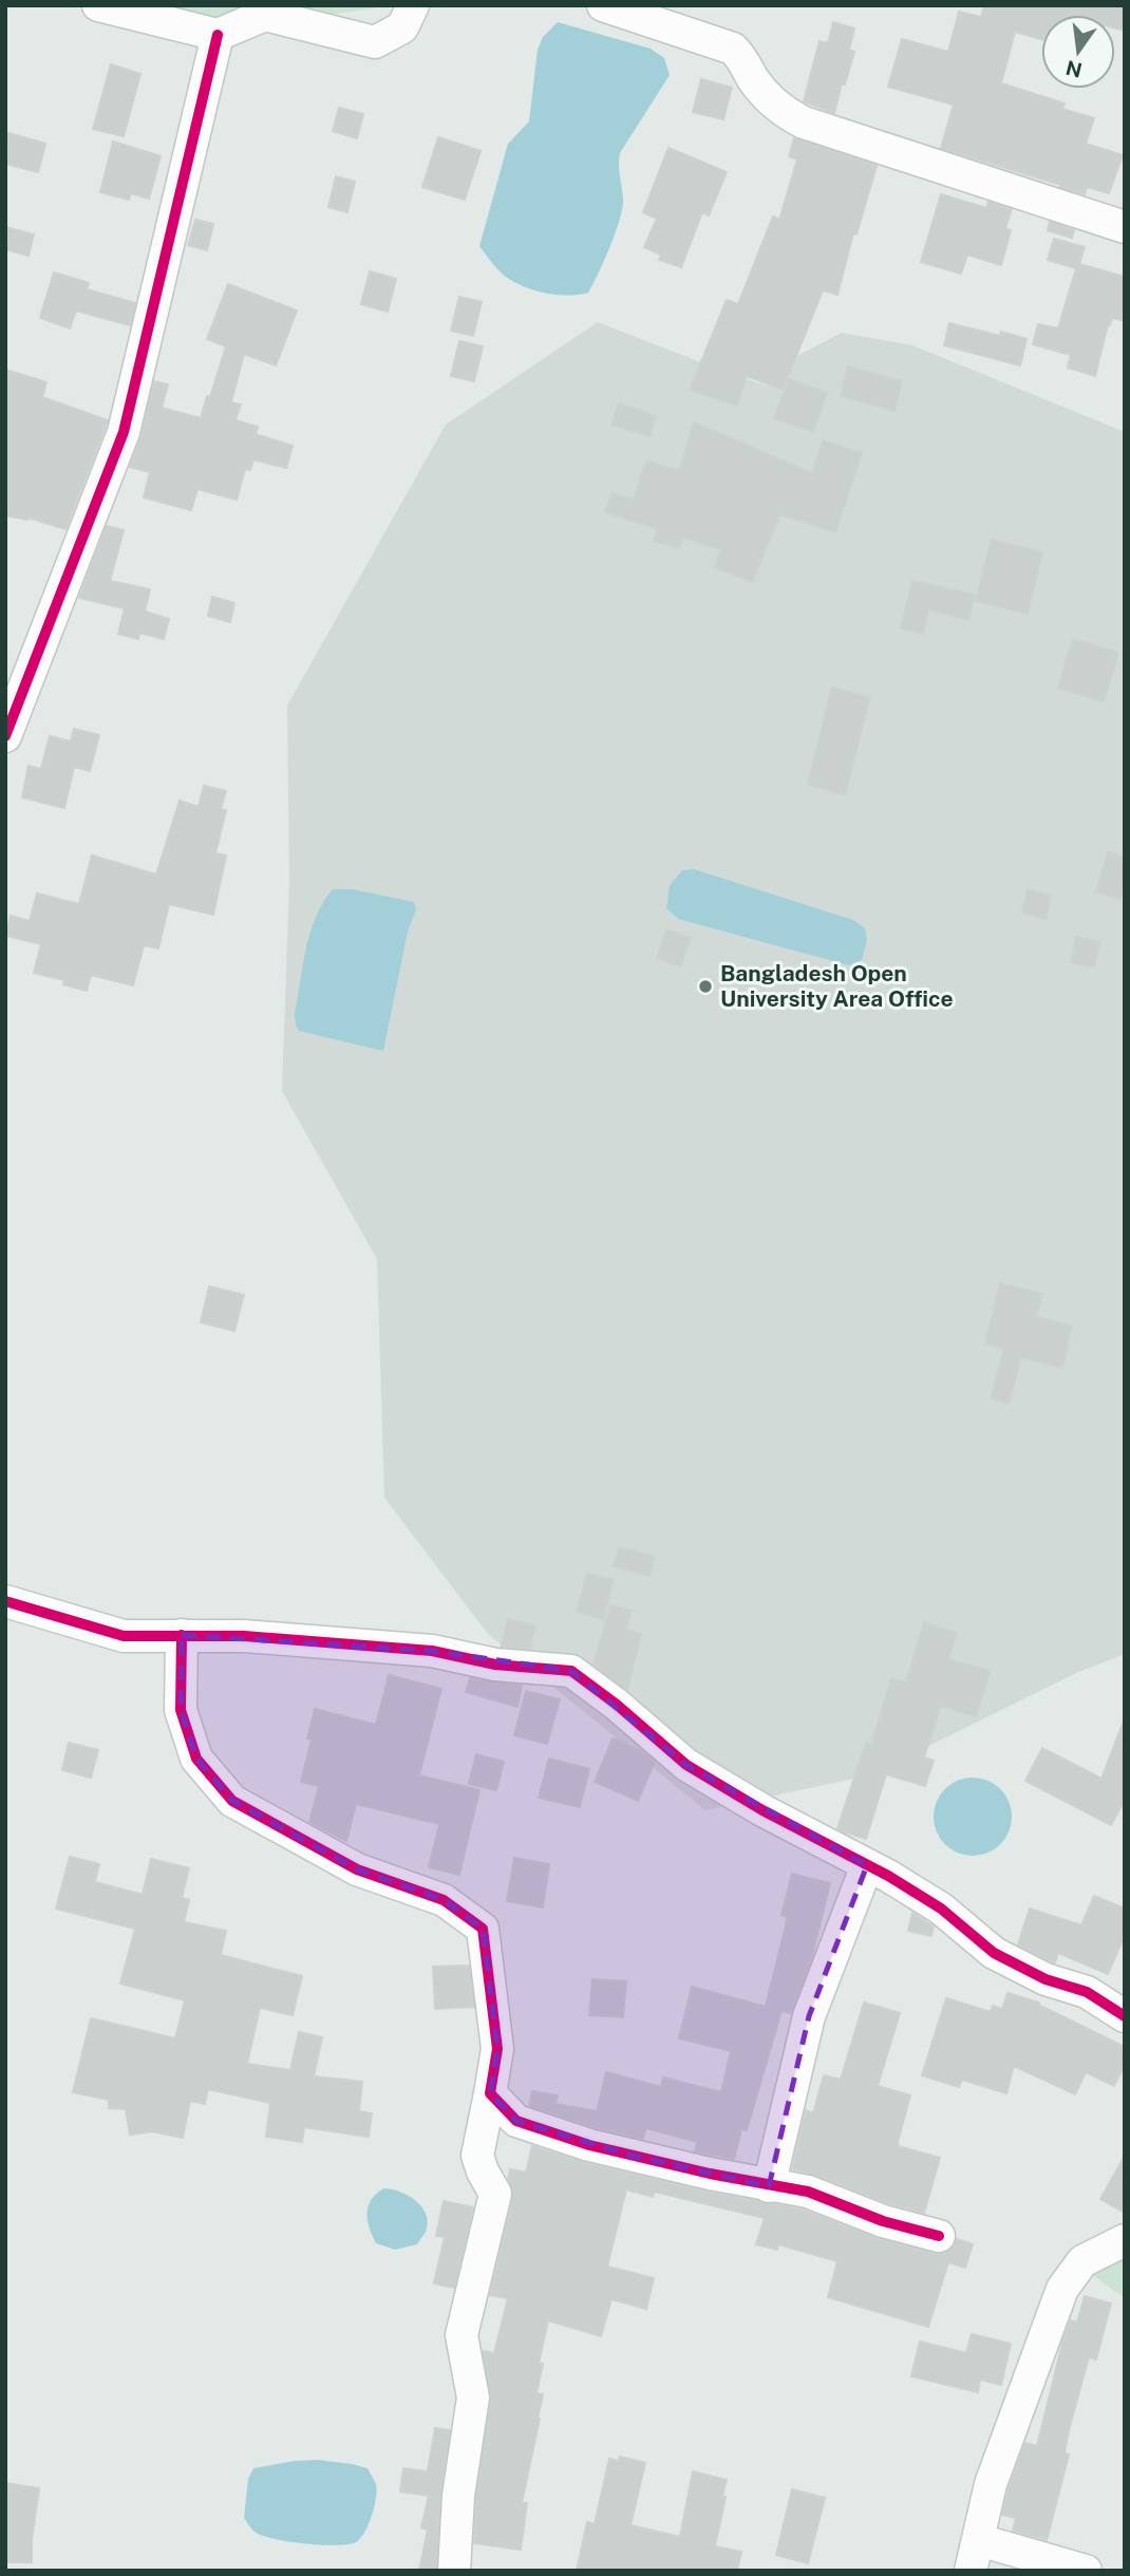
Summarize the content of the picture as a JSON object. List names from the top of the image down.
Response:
{
  "places": ["Bangladesh Open University Area Office"],
  "north": "bottom"
}
